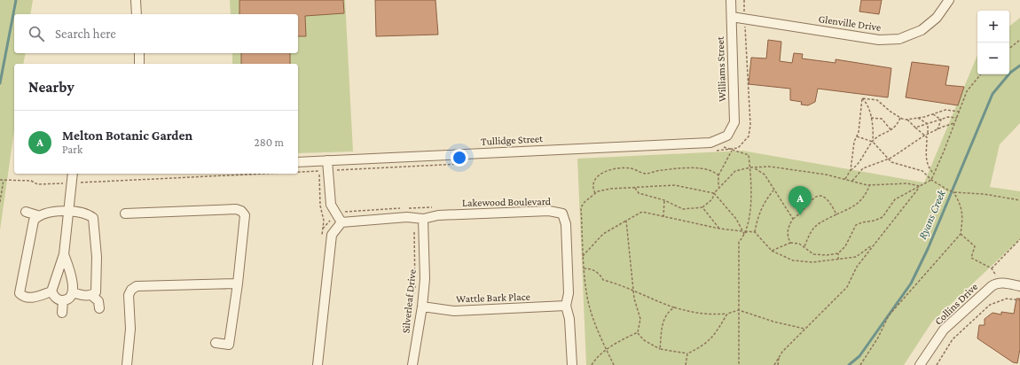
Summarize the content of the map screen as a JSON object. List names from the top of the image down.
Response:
{
  "streets": {
    "street": [
      "Glenville Drive",
      "Williams Street",
      "Tullidge Street",
      "Lakewood Boulevard",
      "Wattle Bark Place",
      "Silverleaf Drive",
      "Collins Drive"
    ]
  },
  "crossings": [
    ["Glenville Drive", "Williams Street"],
    ["Williams Street", "Tullidge Street"],
    ["Lakewood Boulevard", "Wattle Bark Place"],
    ["Lakewood Boulevard", "Silverleaf Drive"],
    ["Wattle Bark Place", "Silverleaf Drive"]
  ],
  "water": ["Ryans Creek"],
  "page": {
    "map_buttons": ["+", "−"],
    "search": "Search here",
    "heading": "Nearby",
    "list": [
      {
        "mark": "A",
        "name": "Melton Botanic Garden",
        "note": "Park",
        "value": "280 m"
      }
    ],
    "pins": "A"
  }
}
